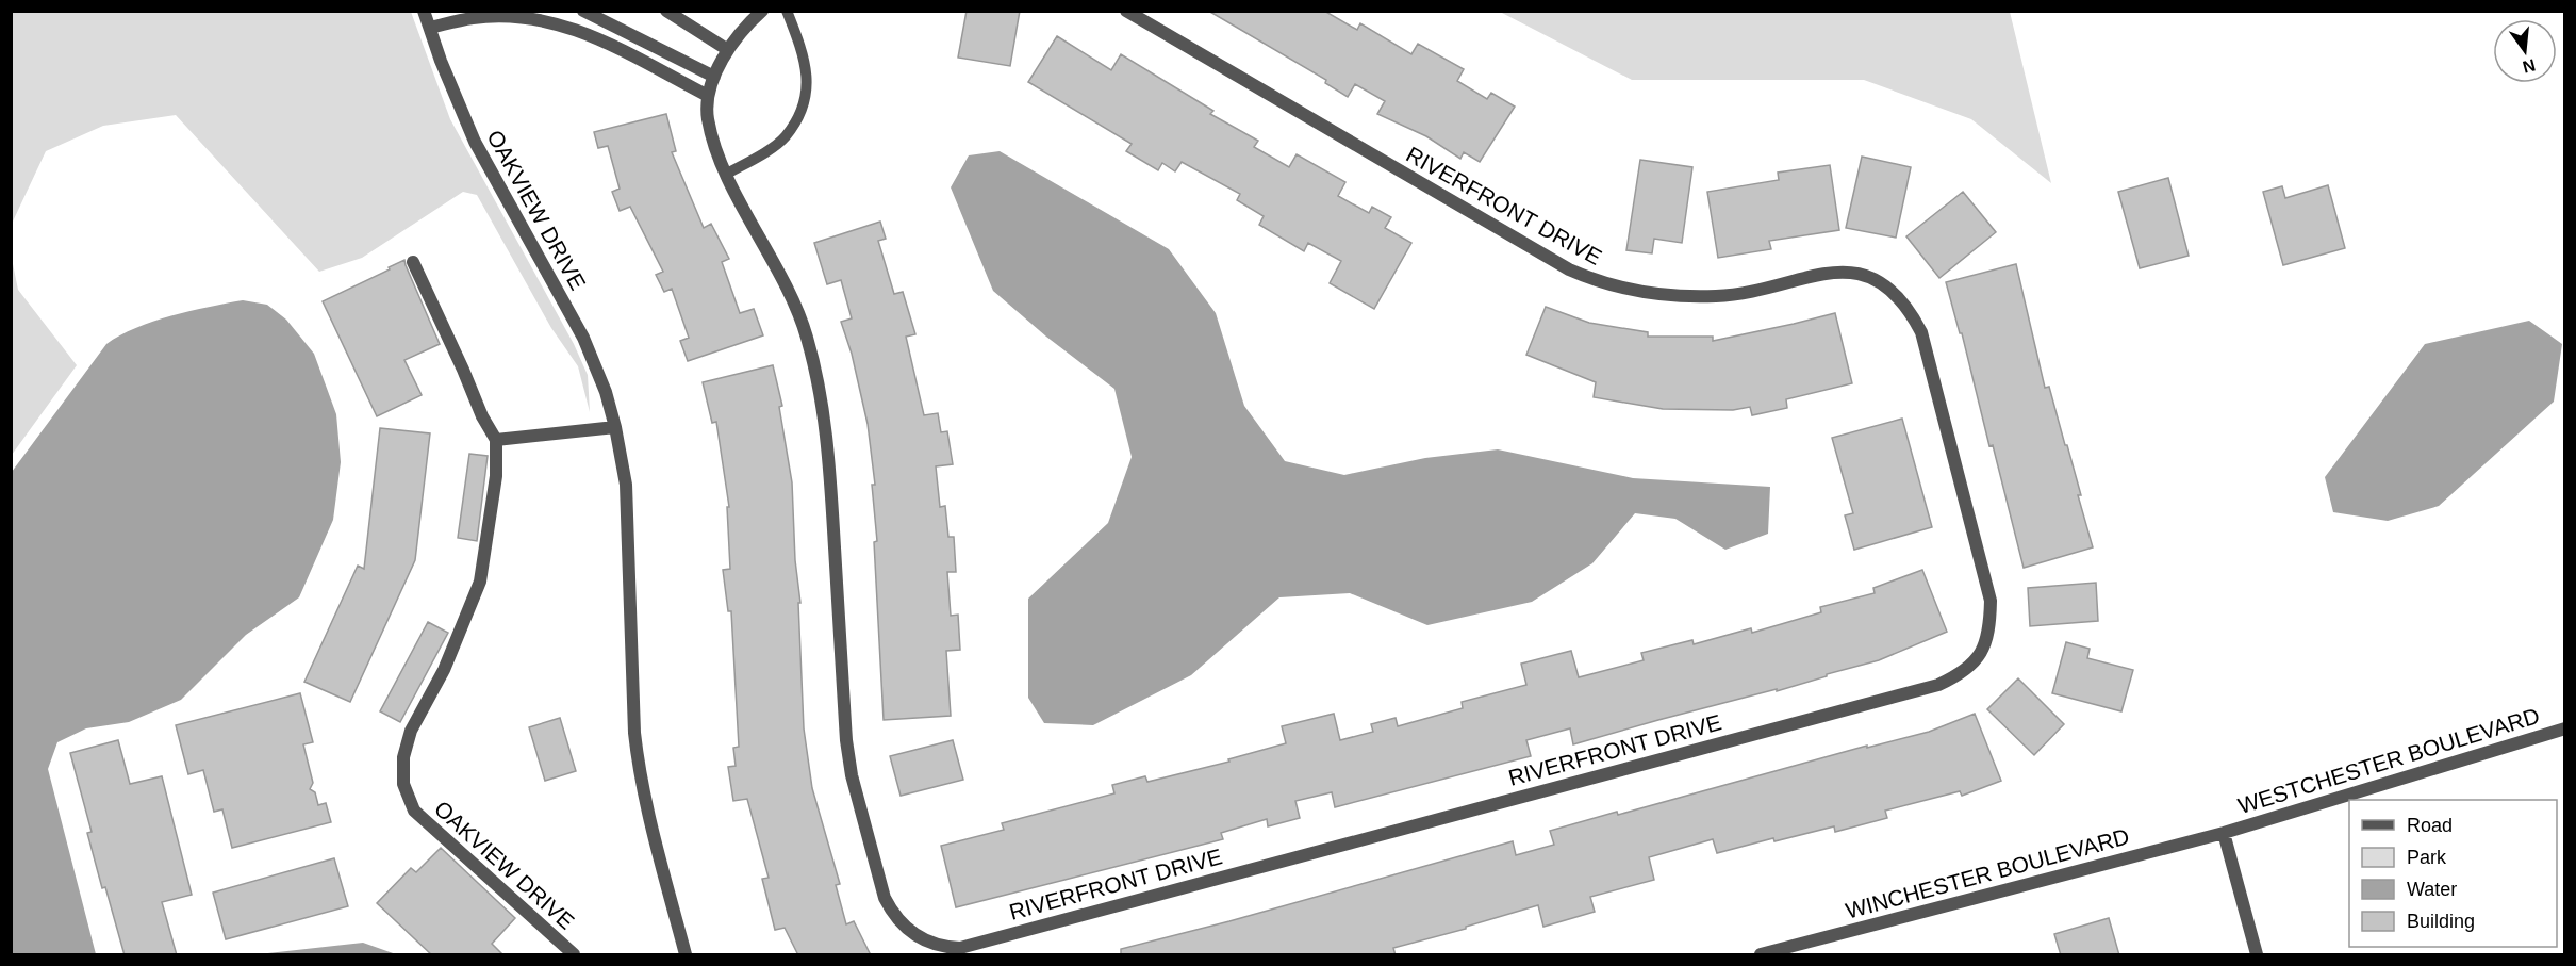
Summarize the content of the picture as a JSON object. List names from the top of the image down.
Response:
{
  "streets": {
    "street": [
      "RIVERFRONT DRIVE",
      "OAKVIEW DRIVE",
      "WESTCHESTER BOULEVARD",
      "WINCHESTER BOULEVARD"
    ]
  },
  "crossings": [
    ["WESTCHESTER BOULEVARD", "WINCHESTER BOULEVARD"]
  ],
  "legend": [
    "Road",
    "Park",
    "Water",
    "Building"
  ],
  "north": "bottom"
}
